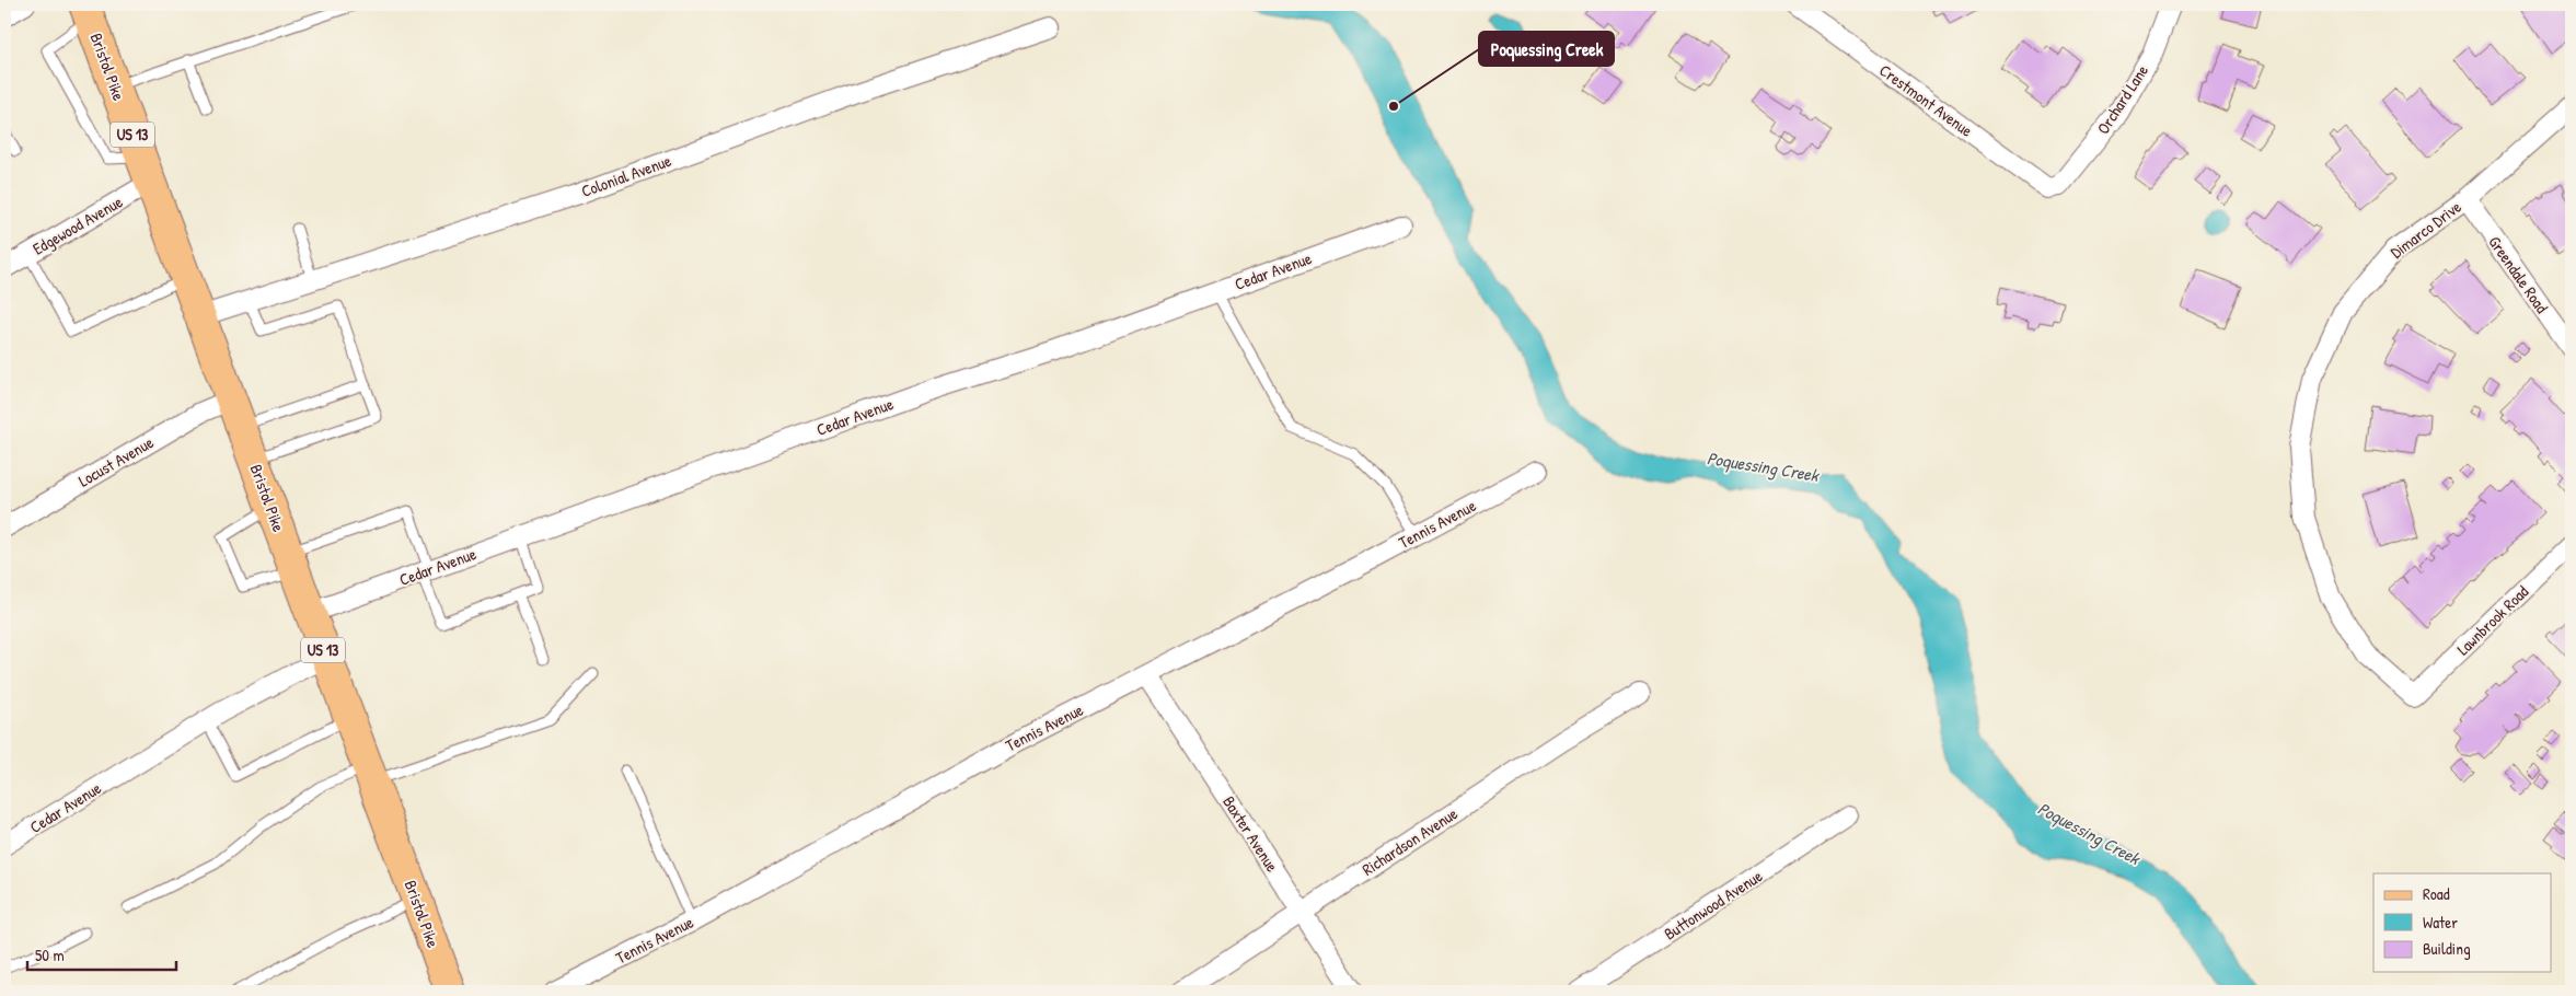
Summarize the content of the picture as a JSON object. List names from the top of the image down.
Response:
{
  "streets": {
    "main road": ["Bristol Pike", "US 13"],
    "street": [
      "Orchard Lane",
      "Crestmont Avenue",
      "Colonial Avenue",
      "Edgewood Avenue",
      "Dimarco Drive",
      "Cedar Avenue",
      "Greendale Road",
      "Locust Avenue",
      "Tennis Avenue",
      "Lawnbrook Road",
      "Baxter Avenue",
      "Richardson Avenue",
      "Buttonwood Avenue"
    ]
  },
  "crossings": [
    ["Bristol Pike", "Colonial Avenue"],
    ["Bristol Pike", "Edgewood Avenue"],
    ["Bristol Pike", "Cedar Avenue"],
    ["Bristol Pike", "Locust Avenue"],
    ["Orchard Lane", "Crestmont Avenue"],
    ["Dimarco Drive", "Greendale Road"],
    ["Dimarco Drive", "Lawnbrook Road"],
    ["Tennis Avenue", "Baxter Avenue"],
    ["Baxter Avenue", "Richardson Avenue"]
  ],
  "water": ["Poquessing Creek"],
  "places": ["Poquessing Creek"],
  "legend": ["Road", "Water", "Building"],
  "scale_bar": "50 m"
}
